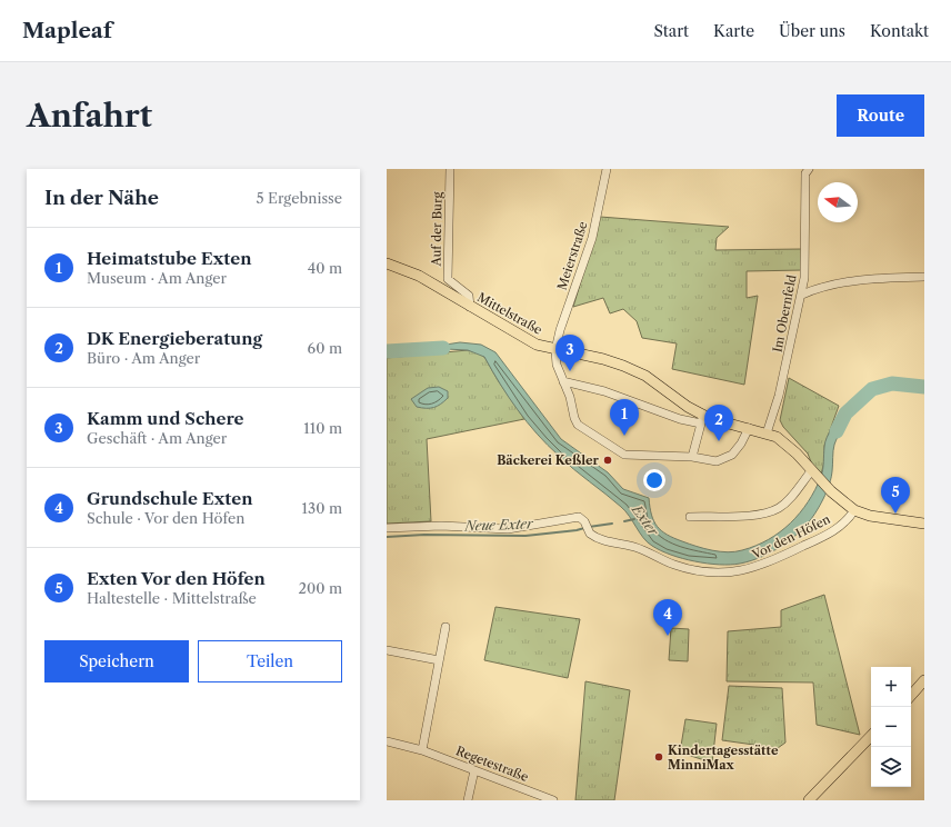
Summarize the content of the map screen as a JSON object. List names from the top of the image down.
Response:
{
  "streets": {
    "main road": ["Mittelstraße"],
    "street": [
      "Auf der Burg",
      "Meierstraße",
      "Im Obernfeld",
      "Vor den Höfen",
      "Regetestraße"
    ]
  },
  "crossings": [
    ["Auf der Burg", "Mittelstraße"],
    ["Meierstraße", "Mittelstraße"],
    ["Mittelstraße", "Im Obernfeld"],
    ["Mittelstraße", "Vor den Höfen"]
  ],
  "water": ["Exter", "Neue Exter"],
  "places": ["Bäckerei Keßler", "Kindertagesstätte MinniMax"],
  "north": "left",
  "page": {
    "header": "Mapleaf",
    "nav": [
      "Start",
      "Karte",
      "Über uns",
      "Kontakt"
    ],
    "buttons": [
      "Route",
      ["Speichern", "Teilen"]
    ],
    "title": "Anfahrt",
    "heading": ["In der Nähe", "5 Ergebnisse"],
    "list": [
      {
        "mark": "1",
        "name": "Heimatstube Exten",
        "note": "Museum · Am Anger",
        "value": "40 m"
      },
      {
        "mark": "2",
        "name": "DK Energieberatung",
        "note": "Büro · Am Anger",
        "value": "60 m"
      },
      {
        "mark": "3",
        "name": "Kamm und Schere",
        "note": "Geschäft · Am Anger",
        "value": "110 m"
      },
      {
        "mark": "4",
        "name": "Grundschule Exten",
        "note": "Schule · Vor den Höfen",
        "value": "130 m"
      },
      {
        "mark": "5",
        "name": "Exten Vor den Höfen",
        "note": "Haltestelle · Mittelstraße",
        "value": "200 m"
      }
    ],
    "pins": [
      "3",
      "1",
      "2",
      "5",
      "4"
    ],
    "map_buttons": ["+", "−"]
  }
}
